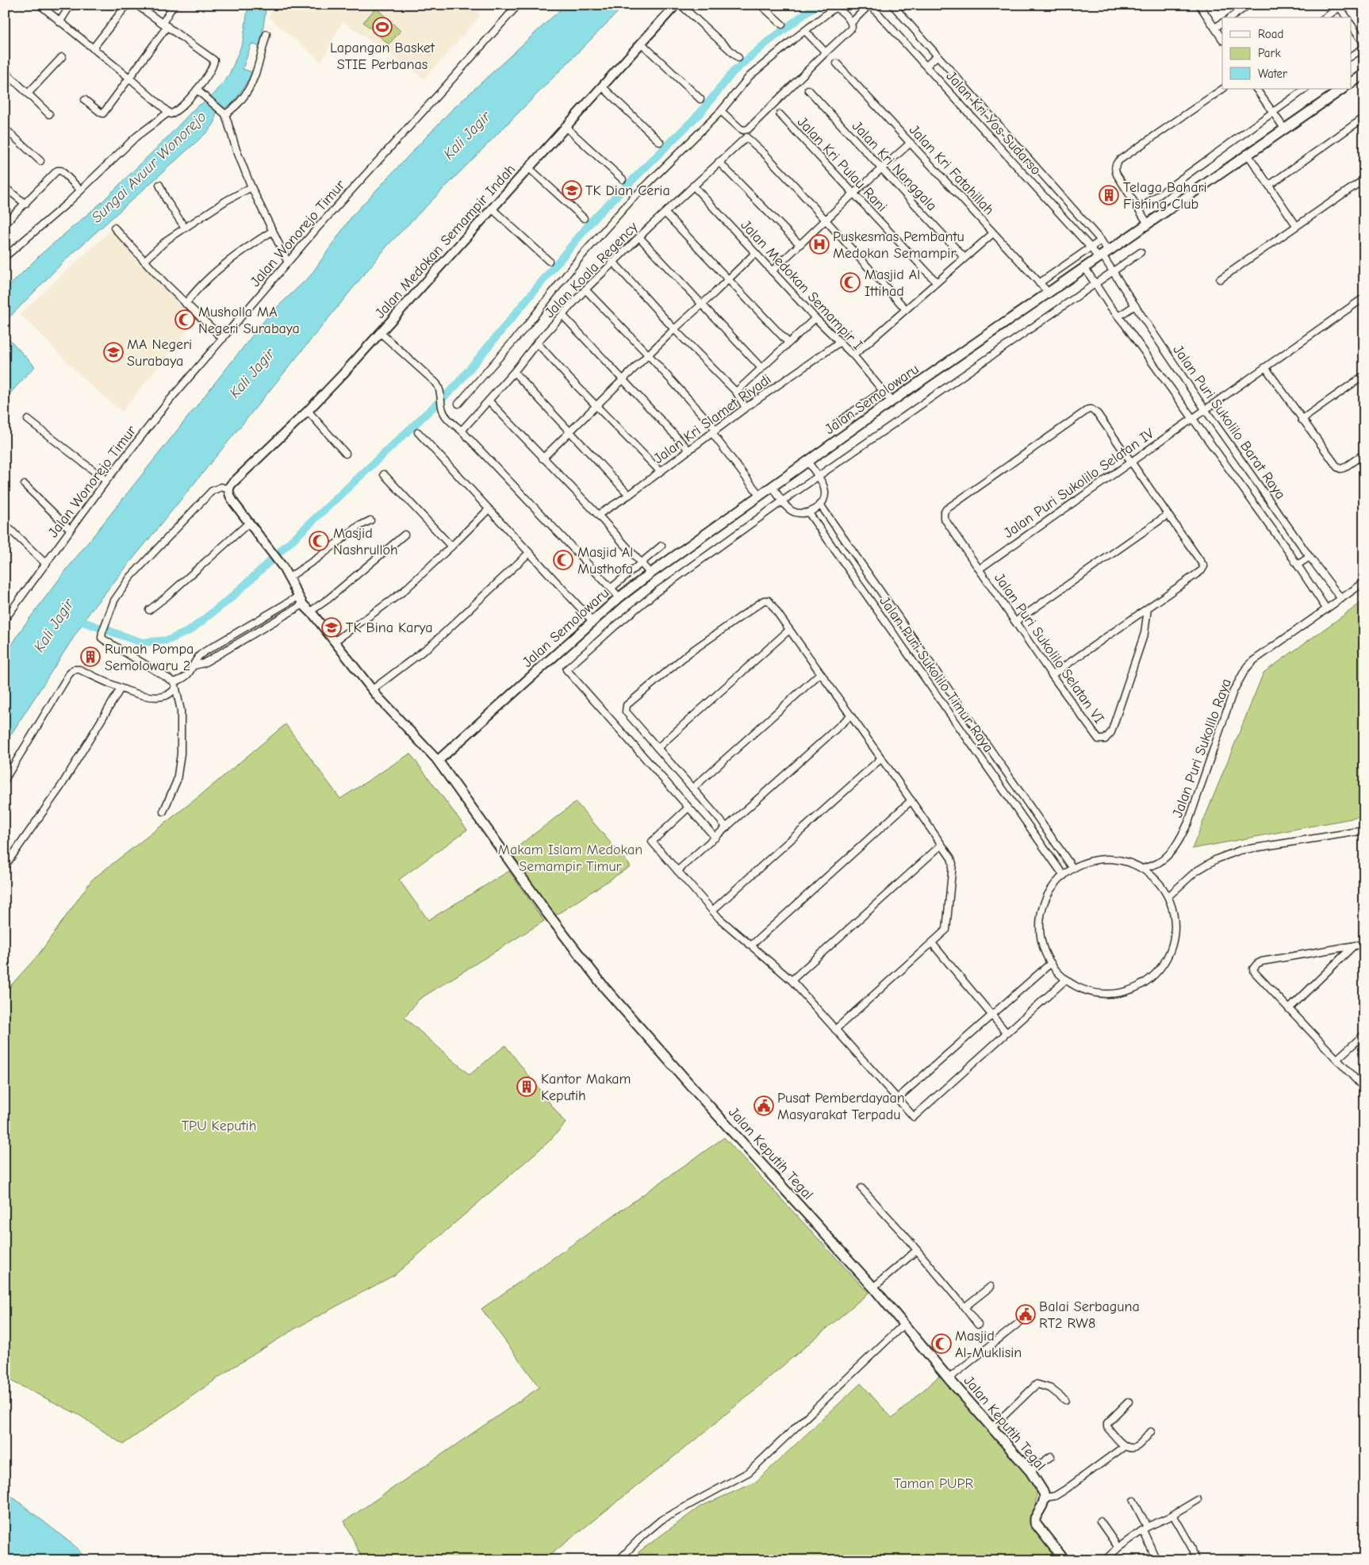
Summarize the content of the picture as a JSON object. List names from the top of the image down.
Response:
{
  "streets": {
    "main road": ["Jalan Semolowaru", "Jalan Keputih Tegal"],
    "street": [
      "Jalan Kri Yos Sudarso",
      "Jalan Kri Pulau Rani",
      "Jalan Kri Nanggala",
      "Jalan Kri Fatahillah",
      "Jalan Wonorejo Timur",
      "Jalan Medokan Semampir Indah",
      "Jalan Koala Regency",
      "Jalan Medokan Semampir I",
      "Jalan Kri Slamet Riyadi",
      "Jalan Puri Sukolilo Barat Raya",
      "Jalan Puri Sukolilo Selatan IV",
      "Jalan Puri Sukolilo Selatan VI",
      "Jalan Puri Sukolilo Timur Raya",
      "Jalan Puri Sukolilo Raya"
    ]
  },
  "crossings": [
    ["Jalan Kri Yos Sudarso", "Jalan Semolowaru"],
    ["Jalan Kri Yos Sudarso", "Jalan Puri Sukolilo Barat Raya"],
    ["Jalan Kri Fatahillah", "Jalan Semolowaru"],
    ["Jalan Koala Regency", "Jalan Medokan Semampir I"],
    ["Jalan Medokan Semampir I", "Jalan Semolowaru"],
    ["Jalan Medokan Semampir I", "Jalan Kri Slamet Riyadi"],
    ["Jalan Semolowaru", "Jalan Puri Sukolilo Barat Raya"],
    ["Jalan Semolowaru", "Jalan Keputih Tegal"],
    ["Jalan Puri Sukolilo Barat Raya", "Jalan Puri Sukolilo Selatan IV"],
    ["Jalan Puri Sukolilo Barat Raya", "Jalan Puri Sukolilo Raya"],
    ["Jalan Puri Sukolilo Selatan IV", "Jalan Puri Sukolilo Selatan VI"],
    ["Jalan Puri Sukolilo Timur Raya", "Jalan Puri Sukolilo Raya"]
  ],
  "water": ["Kali Jagir", "Sungai Avuur Wonorejo"],
  "parks": ["Makam Islam Medokan Semampir Timur", "TPU Keputih", "Taman PUPR"],
  "places": {
    "sports": ["Lapangan Basket STIE Perbanas"],
    "school or university": ["TK Dian Ceria", "MA Negeri Surabaya", "TK Bina Karya"],
    "building": ["Telaga Bahari Fishing Club", "Rumah Pompa Semolowaru 2", "Kantor Makam Keputih"],
    "hospital": ["Puskesmas Pembantu Medokan Semampir"],
    "mosque": [
      "Masjid Al Ittihad",
      "Musholla MA Negeri Surabaya",
      "Masjid Nashrulloh",
      "Masjid Al Musthofa",
      "Masjid Al-Muklisin"
    ],
    "public building": ["Pusat Pemberdayaan Masyarakat Terpadu", "Balai Serbaguna RT2 RW8"]
  },
  "legend": ["Road", "Park", "Water"]
}
